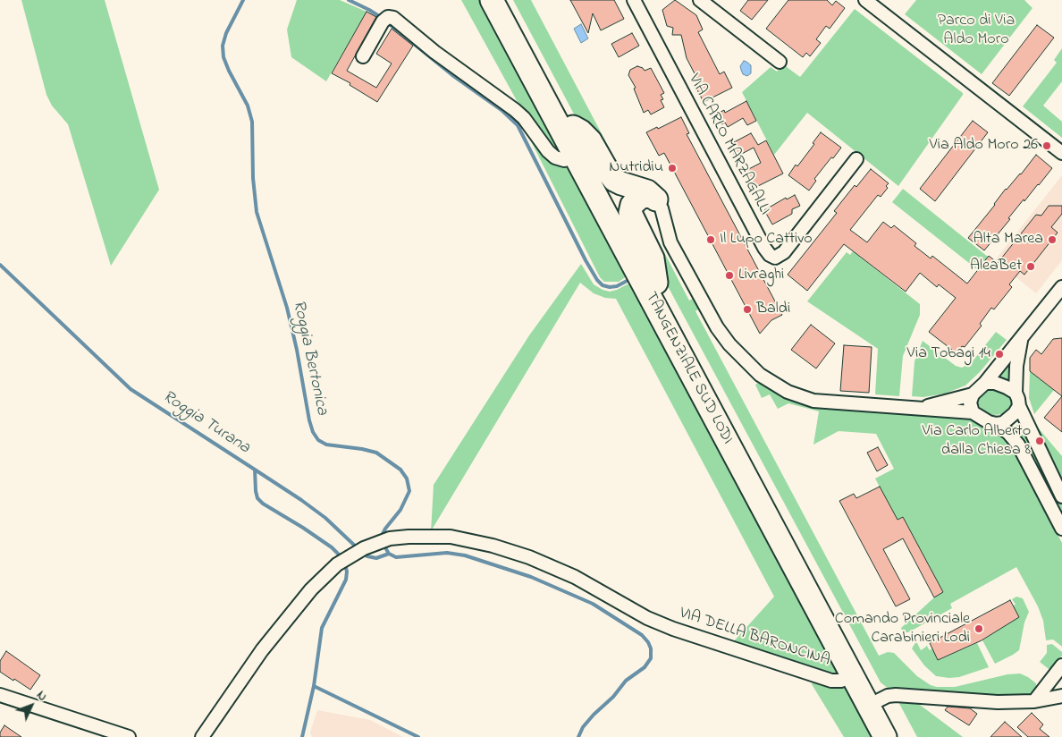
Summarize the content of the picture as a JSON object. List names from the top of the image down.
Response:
{
  "streets": {
    "highway": ["TANGENZIALE SUD LODI"],
    "street": ["VIA CARLO MARZAGALLI", "VIA DELLA BARONCINA"]
  },
  "crossings": [
    ["TANGENZIALE SUD LODI", "VIA DELLA BARONCINA"]
  ],
  "water": ["Roggia Bertonica", "Roggia Turana"],
  "parks": ["Parco di Via Aldo Moro"],
  "places": [
    "Via Aldo Moro 26",
    "Nutridiu",
    "Il Lupo Cattivo",
    "Alta Marea",
    "AleaBet",
    "Livraghi",
    "Baldi",
    "Via Tobagi 14",
    "Via Carlo Alberto dalla Chiesa 8",
    "Comando Provinciale Carabinieri Lodi"
  ],
  "north": "top right"
}
